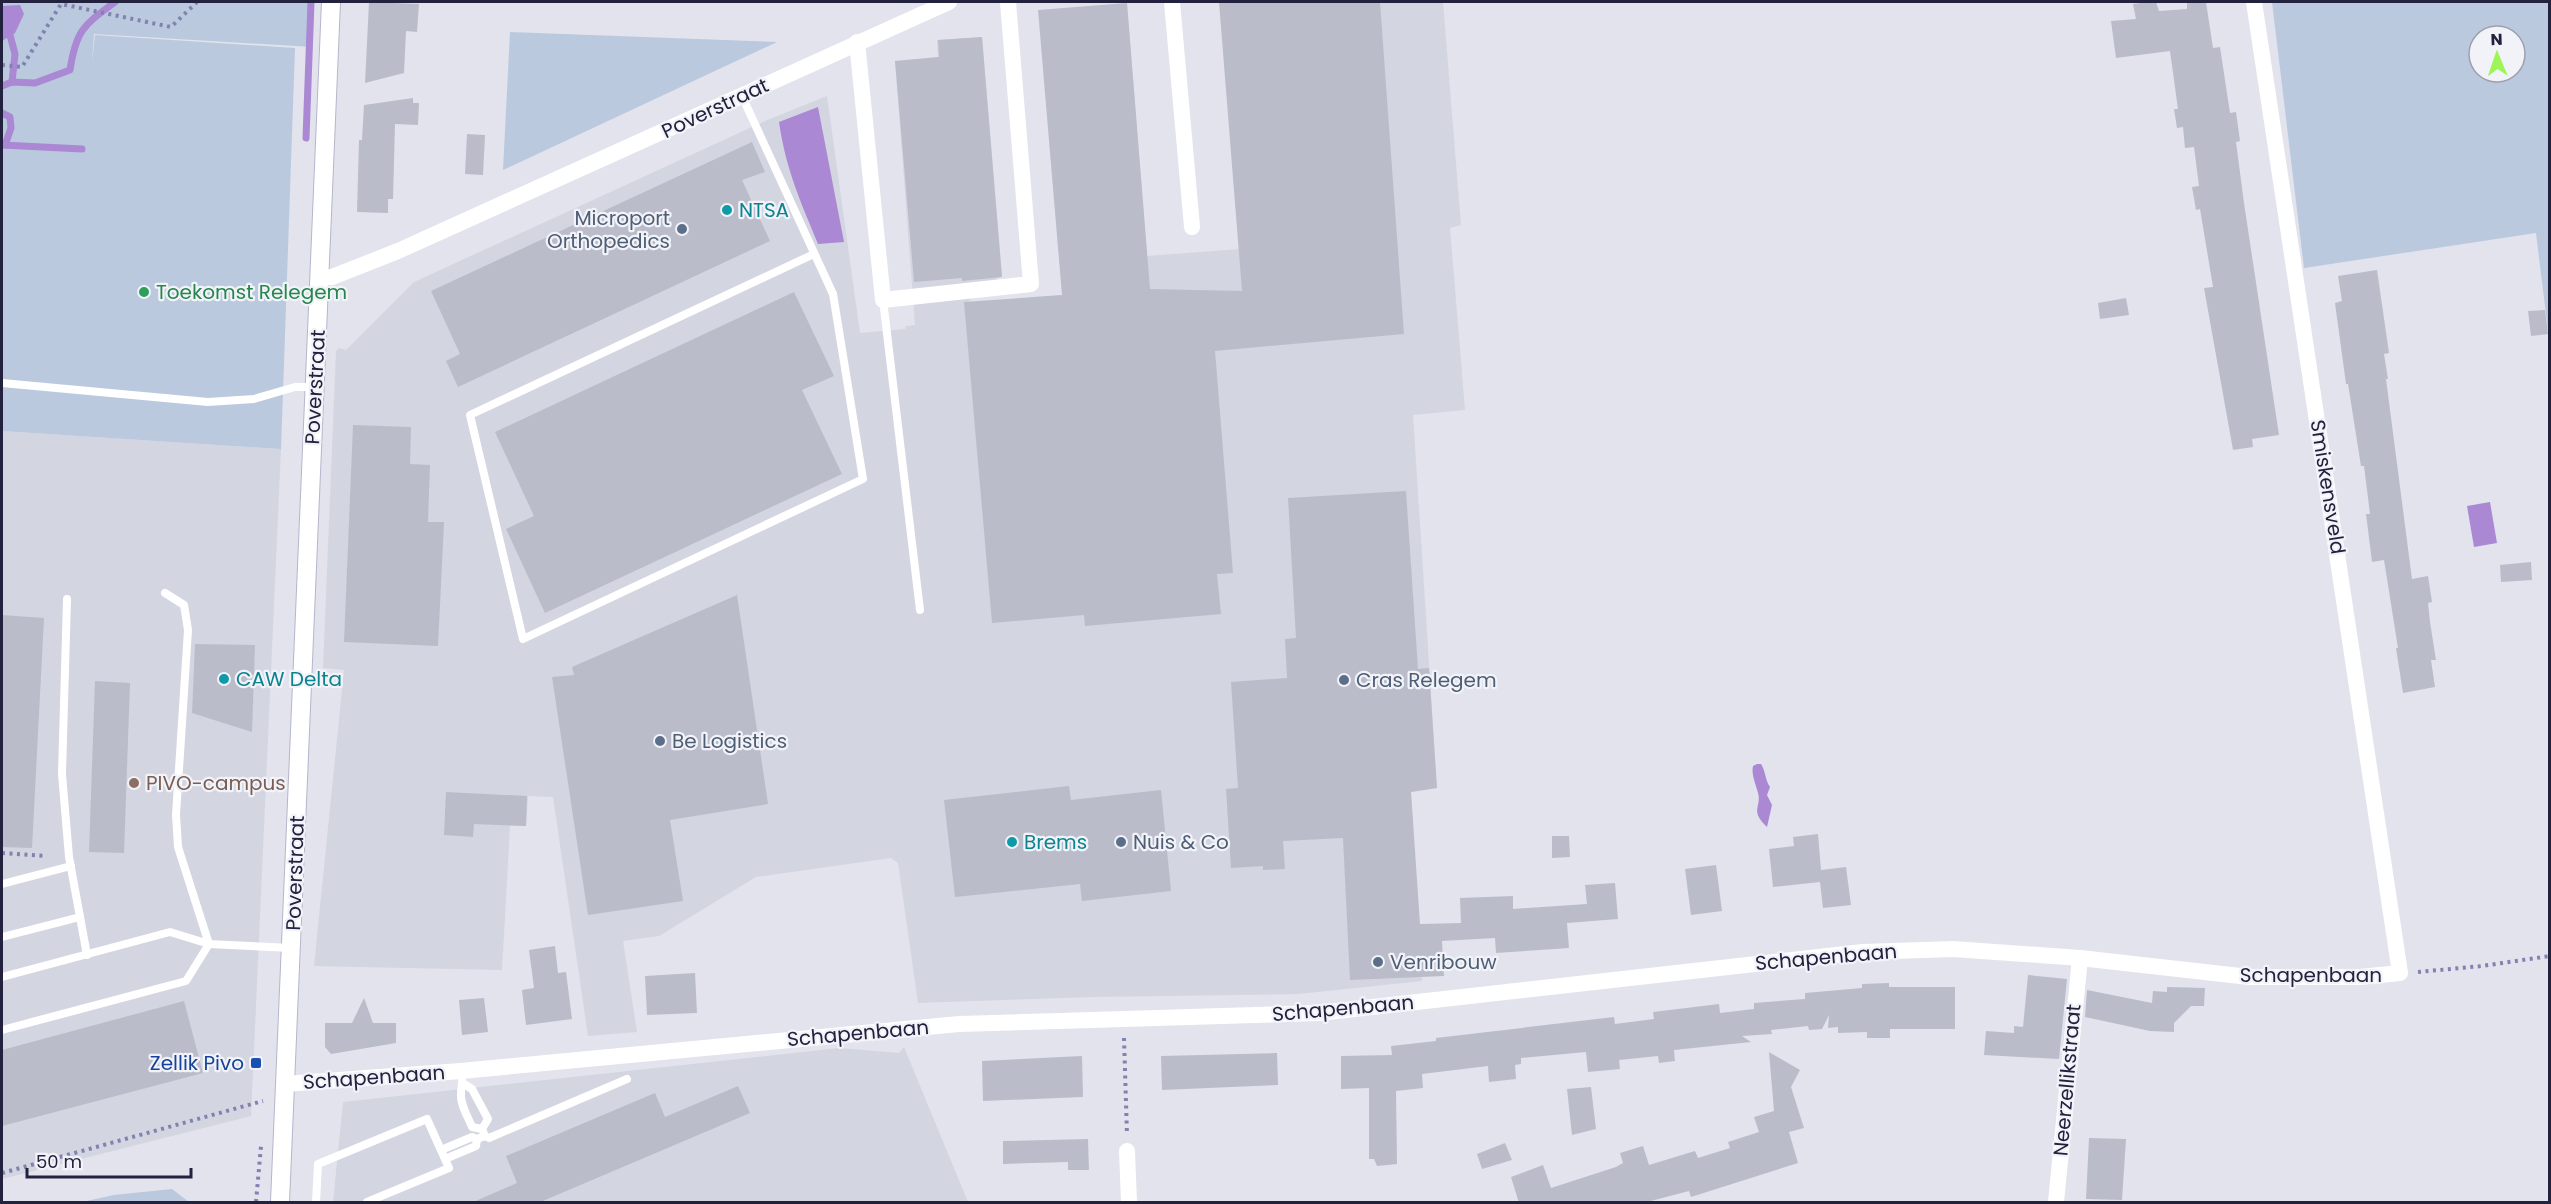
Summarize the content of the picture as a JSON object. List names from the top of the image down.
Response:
{
  "streets": {
    "street": [
      "Poverstraat",
      "Smiskensveld",
      "Schapenbaan",
      "Neerzellikstraat"
    ]
  },
  "crossings": [
    ["Poverstraat", "Schapenbaan"],
    ["Smiskensveld", "Schapenbaan"],
    ["Schapenbaan", "Neerzellikstraat"]
  ],
  "places": {
    "other": [
      "NTSA",
      "Microport Orthopedics",
      "Toekomst Relegem",
      "CAW Delta",
      "Cras Relegem",
      "Be Logistics",
      "PIVO-campus",
      "Brems",
      "Nuis & Co",
      "Venribouw"
    ],
    "transit": ["Zellik Pivo"]
  },
  "scale_bar": "50 m",
  "north": "top"
}
